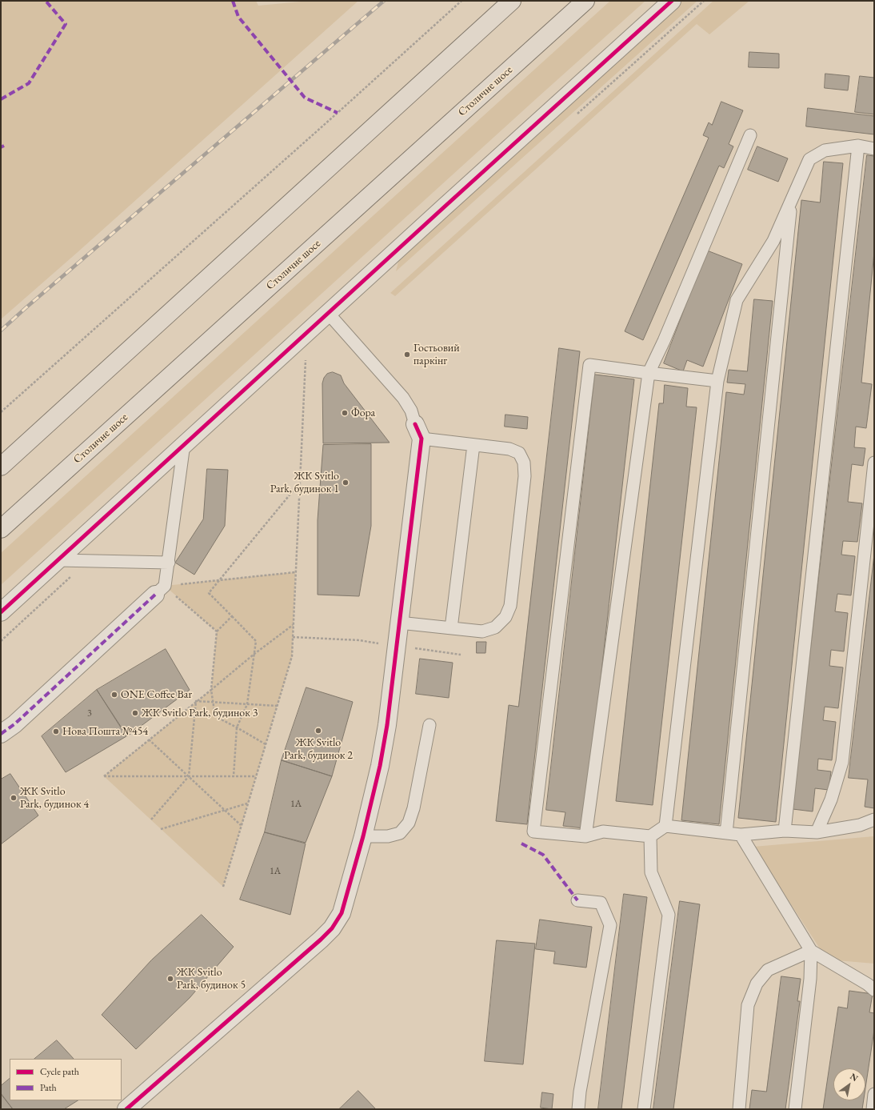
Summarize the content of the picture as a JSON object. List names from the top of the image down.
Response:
{
  "streets": {
    "highway": ["Столичне шосе"]
  },
  "places": [
    "Гостьовий паркінг",
    "Фора",
    "ЖК Svitlo Park, будинок 1",
    "ONE Coffee Bar",
    "ЖК Svitlo Park, будинок 3",
    "ЖК Svitlo Park, будинок 2",
    "Нова Пошта №454",
    "ЖК Svitlo Park, будинок 4",
    "ЖК Svitlo Park, будинок 5"
  ],
  "house_numbers": ["3", "1А", "1А"],
  "legend": ["Cycle path", "Path"],
  "north": "top right"
}
